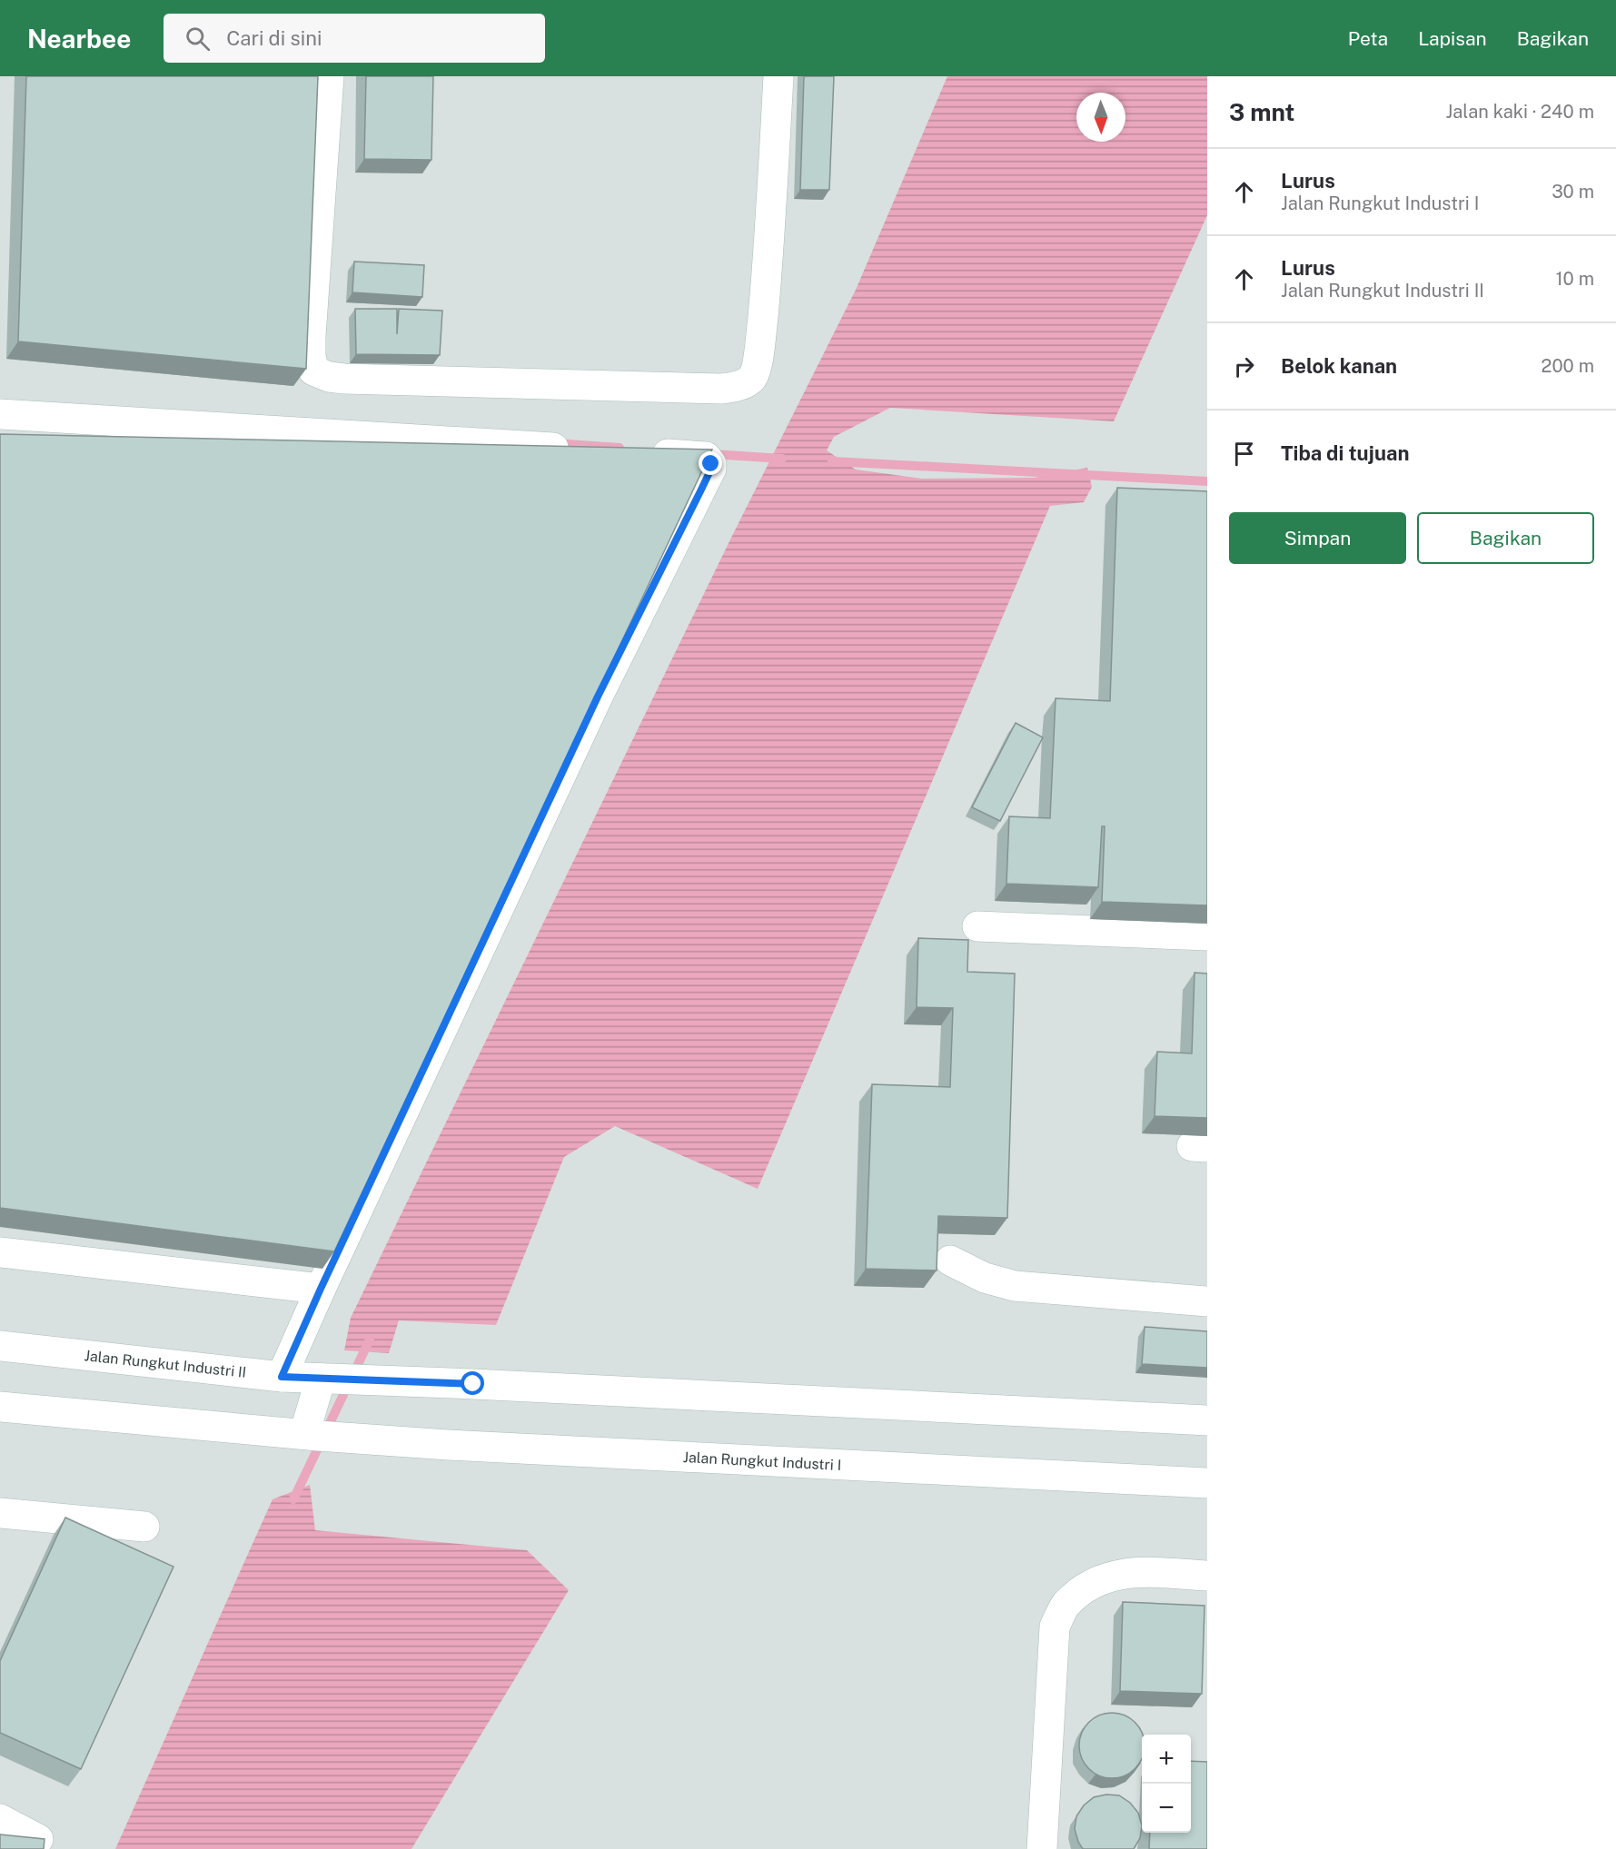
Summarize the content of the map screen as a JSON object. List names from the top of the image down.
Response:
{
  "streets": {
    "street": ["Jalan Rungkut Industri II", "Jalan Rungkut Industri I"]
  },
  "north": "bottom",
  "page": {
    "header": "Nearbee",
    "search": "Cari di sini",
    "nav": ["Peta", "Lapisan", "Bagikan"],
    "heading": ["3 mnt", "Jalan kaki · 240 m"],
    "list": [
      ["Lurus", "Jalan Rungkut Industri I", "30 m"],
      ["Lurus", "Jalan Rungkut Industri II", "10 m"],
      ["Belok kanan", "200 m"],
      "Tiba di tujuan"
    ],
    "buttons": ["Simpan", "Bagikan"],
    "map_buttons": ["+", "−"]
  }
}
